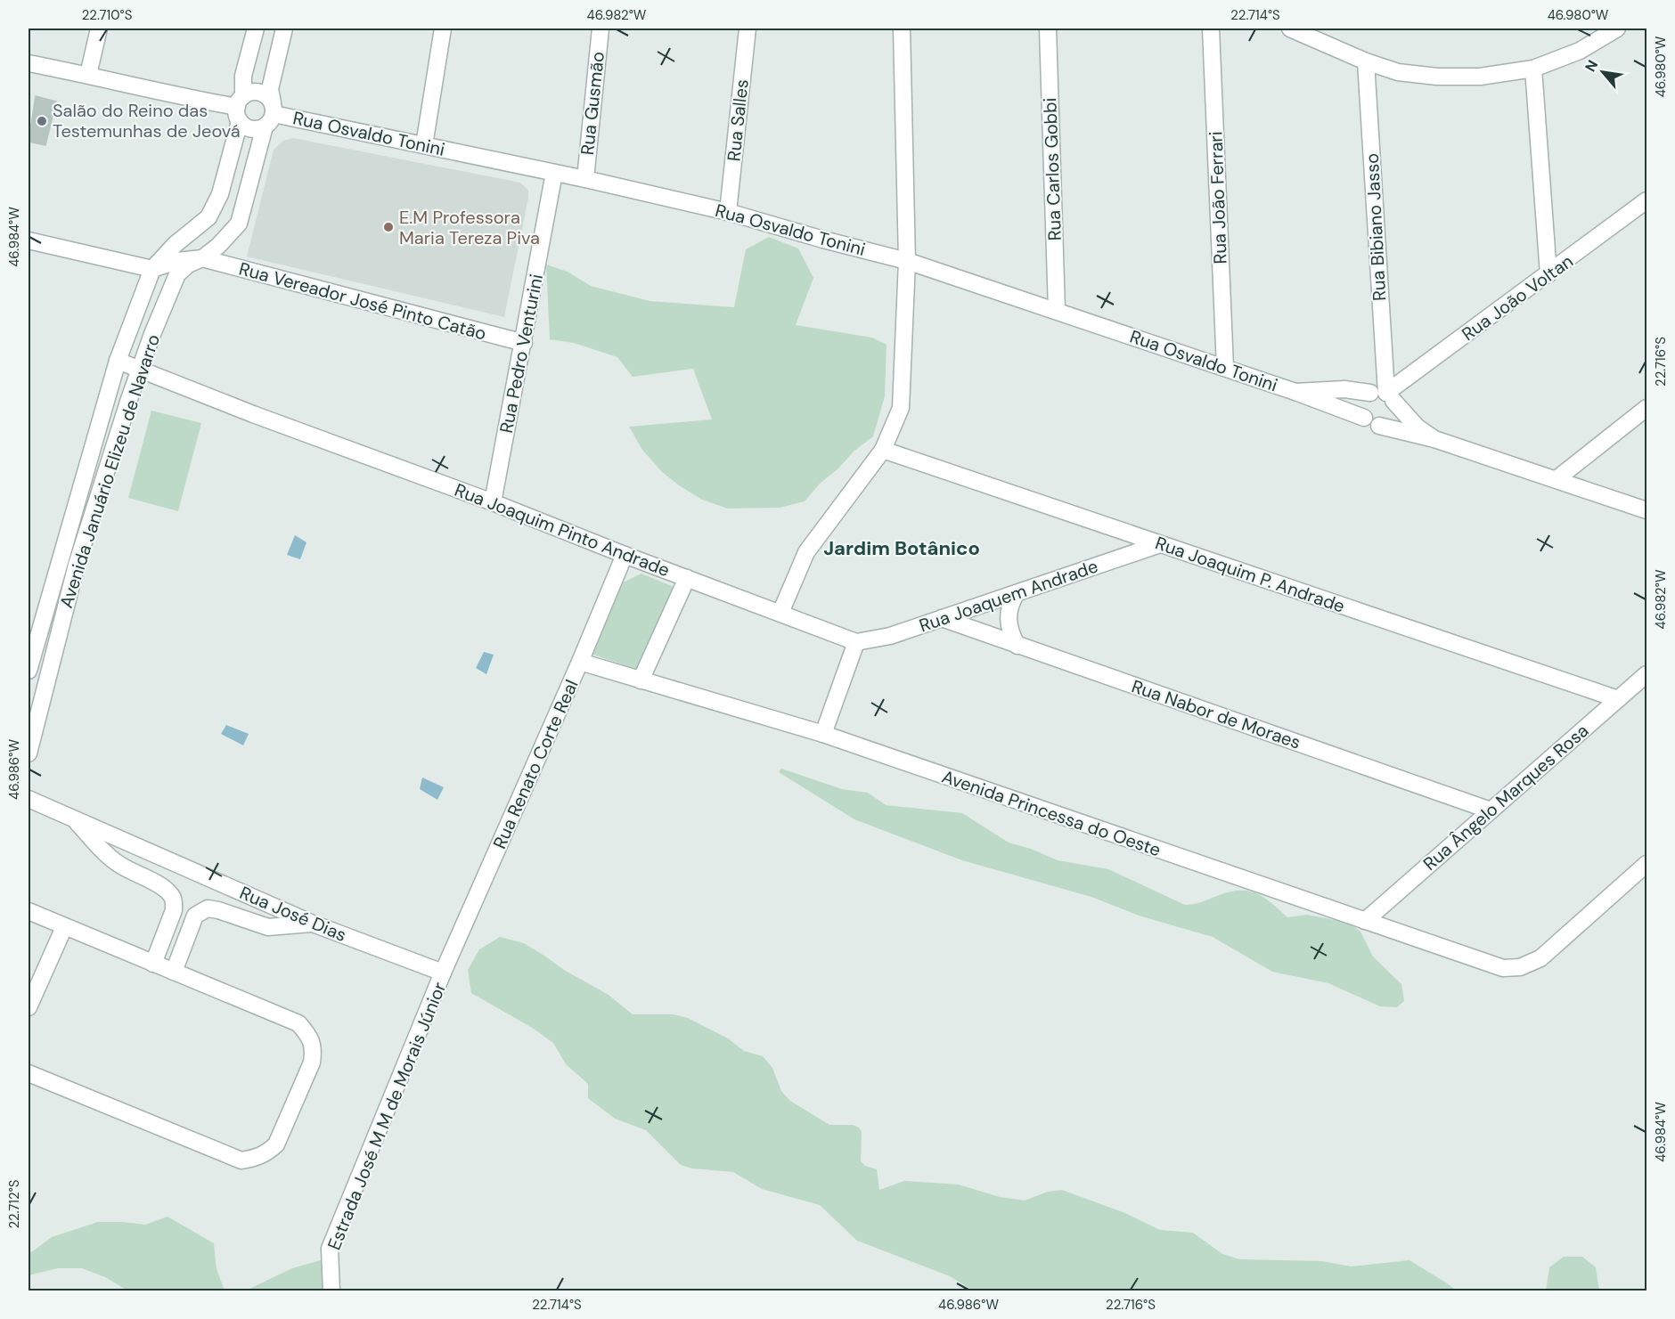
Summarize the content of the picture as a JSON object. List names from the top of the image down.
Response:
{
  "streets": {
    "street": [
      "Rua Gusmão",
      "Rua Salles",
      "Rua Osvaldo Tonini",
      "Rua Carlos Gobbi",
      "Rua João Ferrari",
      "Rua Bibiano Jasso",
      "Rua João Voltan",
      "Rua Vereador José Pinto Catão",
      "Rua Pedro Venturini",
      "Avenida Januário Elizeu de Navarro",
      "Rua Joaquim Pinto Andrade",
      "Rua Joaquim P. Andrade",
      "Rua Joaquem Andrade",
      "Rua Nabor de Moraes",
      "Rua Renato Corte Real",
      "Rua Ângelo Marques Rosa",
      "Avenida Princessa do Oeste",
      "Rua José Dias",
      "Estrada José M M de Morais Júnior"
    ]
  },
  "crossings": [
    ["Rua Gusmão", "Rua Osvaldo Tonini"],
    ["Rua Salles", "Rua Osvaldo Tonini"],
    ["Rua Osvaldo Tonini", "Rua Carlos Gobbi"],
    ["Rua Osvaldo Tonini", "Rua João Ferrari"],
    ["Rua Osvaldo Tonini", "Rua Bibiano Jasso"],
    ["Rua Osvaldo Tonini", "Rua João Voltan"],
    ["Rua Osvaldo Tonini", "Rua Pedro Venturini"],
    ["Rua Osvaldo Tonini", "Avenida Januário Elizeu de Navarro"],
    ["Rua Bibiano Jasso", "Rua João Voltan"],
    ["Rua Vereador José Pinto Catão", "Rua Pedro Venturini"],
    ["Rua Vereador José Pinto Catão", "Avenida Januário Elizeu de Navarro"],
    ["Rua Pedro Venturini", "Rua Joaquim Pinto Andrade"],
    ["Avenida Januário Elizeu de Navarro", "Rua Joaquim Pinto Andrade"],
    ["Rua Joaquim Pinto Andrade", "Rua Joaquem Andrade"],
    ["Rua Joaquim Pinto Andrade", "Rua Renato Corte Real"],
    ["Rua Joaquim P. Andrade", "Rua Joaquem Andrade"],
    ["Rua Joaquim P. Andrade", "Rua Ângelo Marques Rosa"],
    ["Rua Joaquem Andrade", "Rua Nabor de Moraes"],
    ["Rua Nabor de Moraes", "Rua Ângelo Marques Rosa"],
    ["Rua Renato Corte Real", "Avenida Princessa do Oeste"],
    ["Rua Renato Corte Real", "Rua José Dias"],
    ["Rua Renato Corte Real", "Estrada José M M de Morais Júnior"],
    ["Rua Ângelo Marques Rosa", "Avenida Princessa do Oeste"],
    ["Rua José Dias", "Estrada José M M de Morais Júnior"]
  ],
  "districts": ["Jardim Botânico"],
  "places": ["Salão do Reino das Testemunhas de Jeová", "E.M Professora Maria Tereza Piva"],
  "north": "top left",
  "coordinates": [
    "22.710°S",
    "46.982°W",
    "22.714°S",
    "46.980°W",
    "46.984°W",
    "22.716°S",
    "46.986°W",
    "22.712°S"
  ]
}
